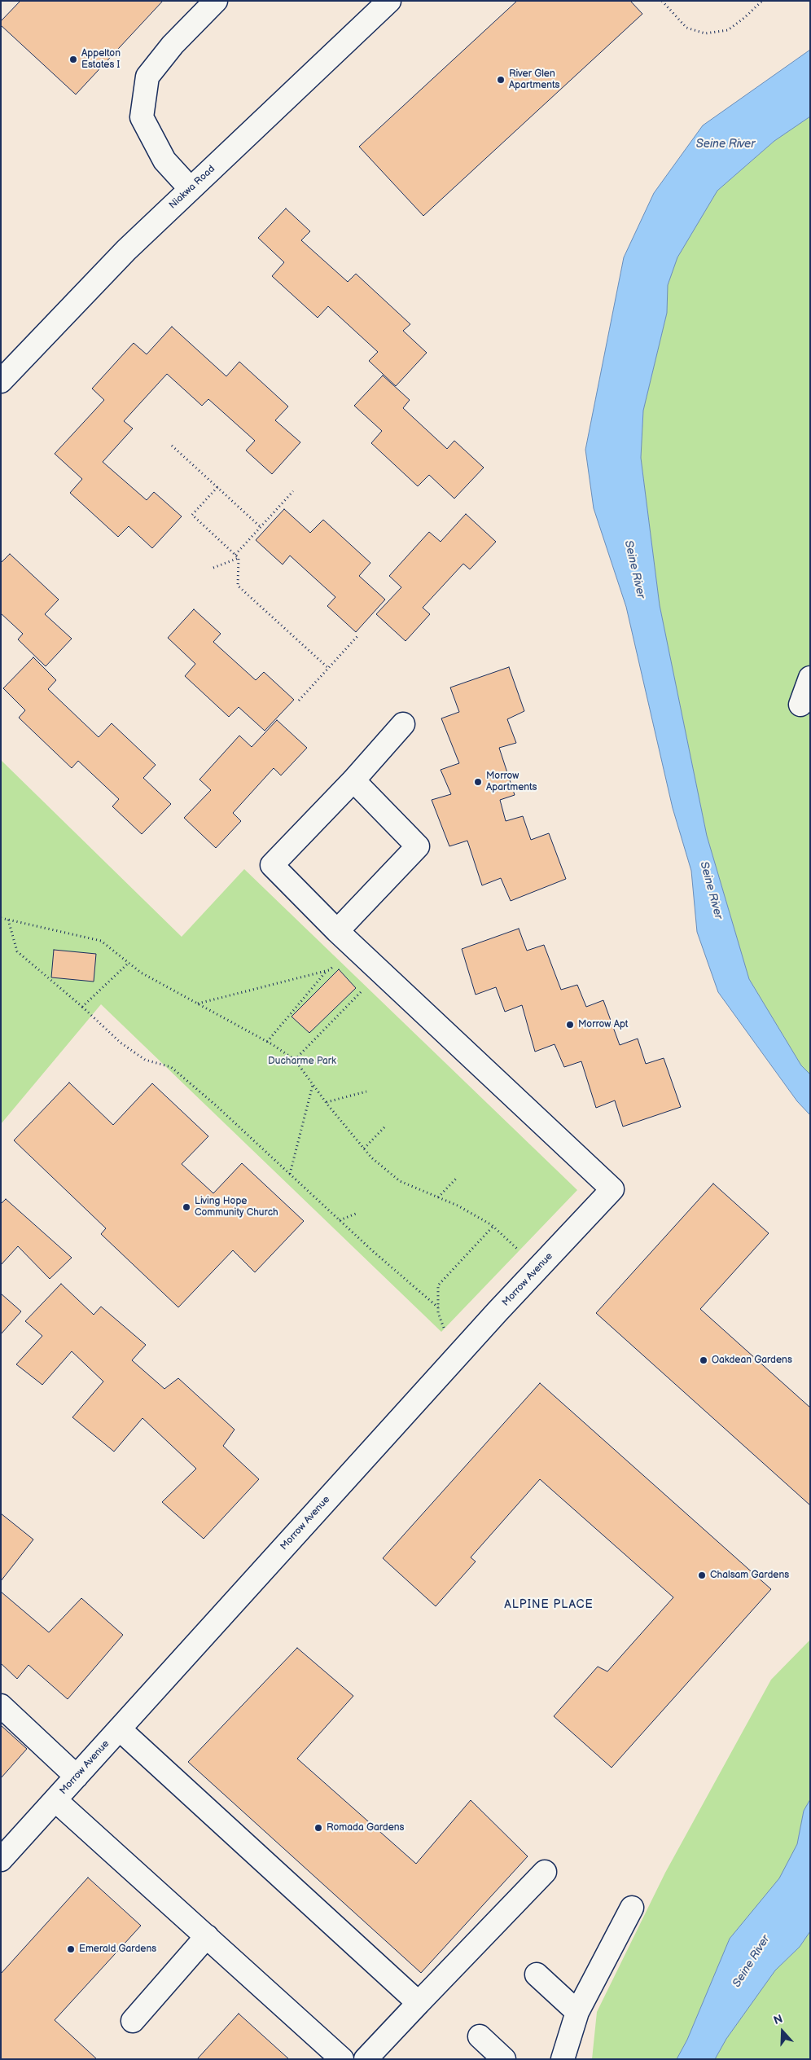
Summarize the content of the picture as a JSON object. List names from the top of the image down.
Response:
{
  "streets": {
    "street": ["Niakwa Road", "Morrow Avenue"]
  },
  "districts": ["ALPINE PLACE"],
  "water": ["Seine River"],
  "parks": ["Ducharme Park"],
  "places": [
    "Appelton Estates I",
    "River Glen Apartments",
    "Morrow Apartments",
    "Morrow Apt",
    "Living Hope Community Church",
    "Oakdean Gardens",
    "Chalsam Gardens",
    "Romada Gardens",
    "Emerald Gardens"
  ],
  "north": "top"
}
